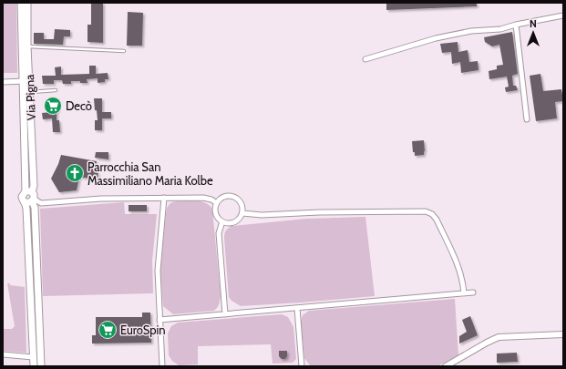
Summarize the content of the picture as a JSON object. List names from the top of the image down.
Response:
{
  "streets": {
    "main road": ["Via Pigna"]
  },
  "places": {
    "supermarket": ["Decò", "EuroSpin"],
    "church": ["Parrocchia San Massimiliano Maria Kolbe"]
  },
  "north": "top"
}
